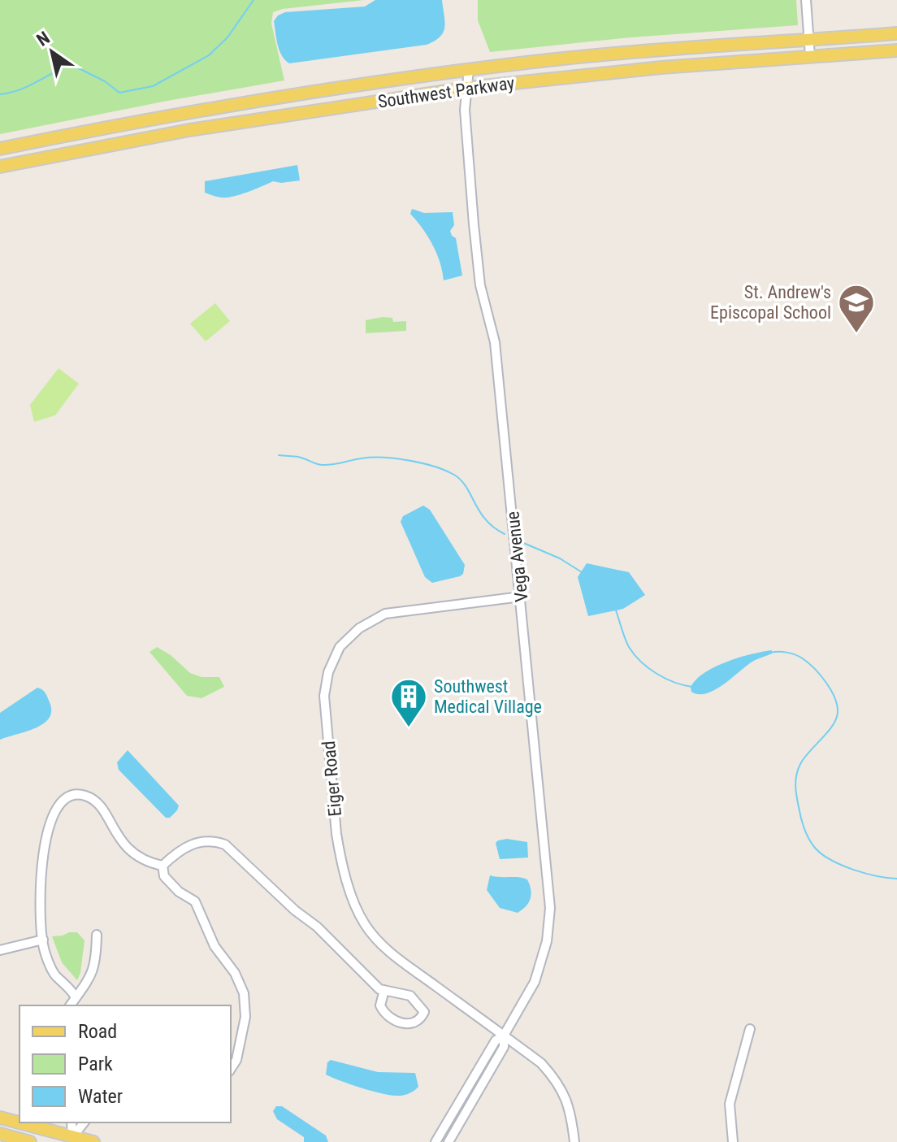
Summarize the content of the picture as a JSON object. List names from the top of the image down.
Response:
{
  "streets": {
    "main road": ["Southwest Parkway"],
    "street": ["Vega Avenue", "Eiger Road"]
  },
  "crossings": [
    ["Southwest Parkway", "Vega Avenue"],
    ["Vega Avenue", "Eiger Road"]
  ],
  "places": {
    "school or university": ["St. Andrew's Episcopal School"],
    "building": ["Southwest Medical Village"]
  },
  "legend": ["Road", "Park", "Water"],
  "north": "top left"
}
